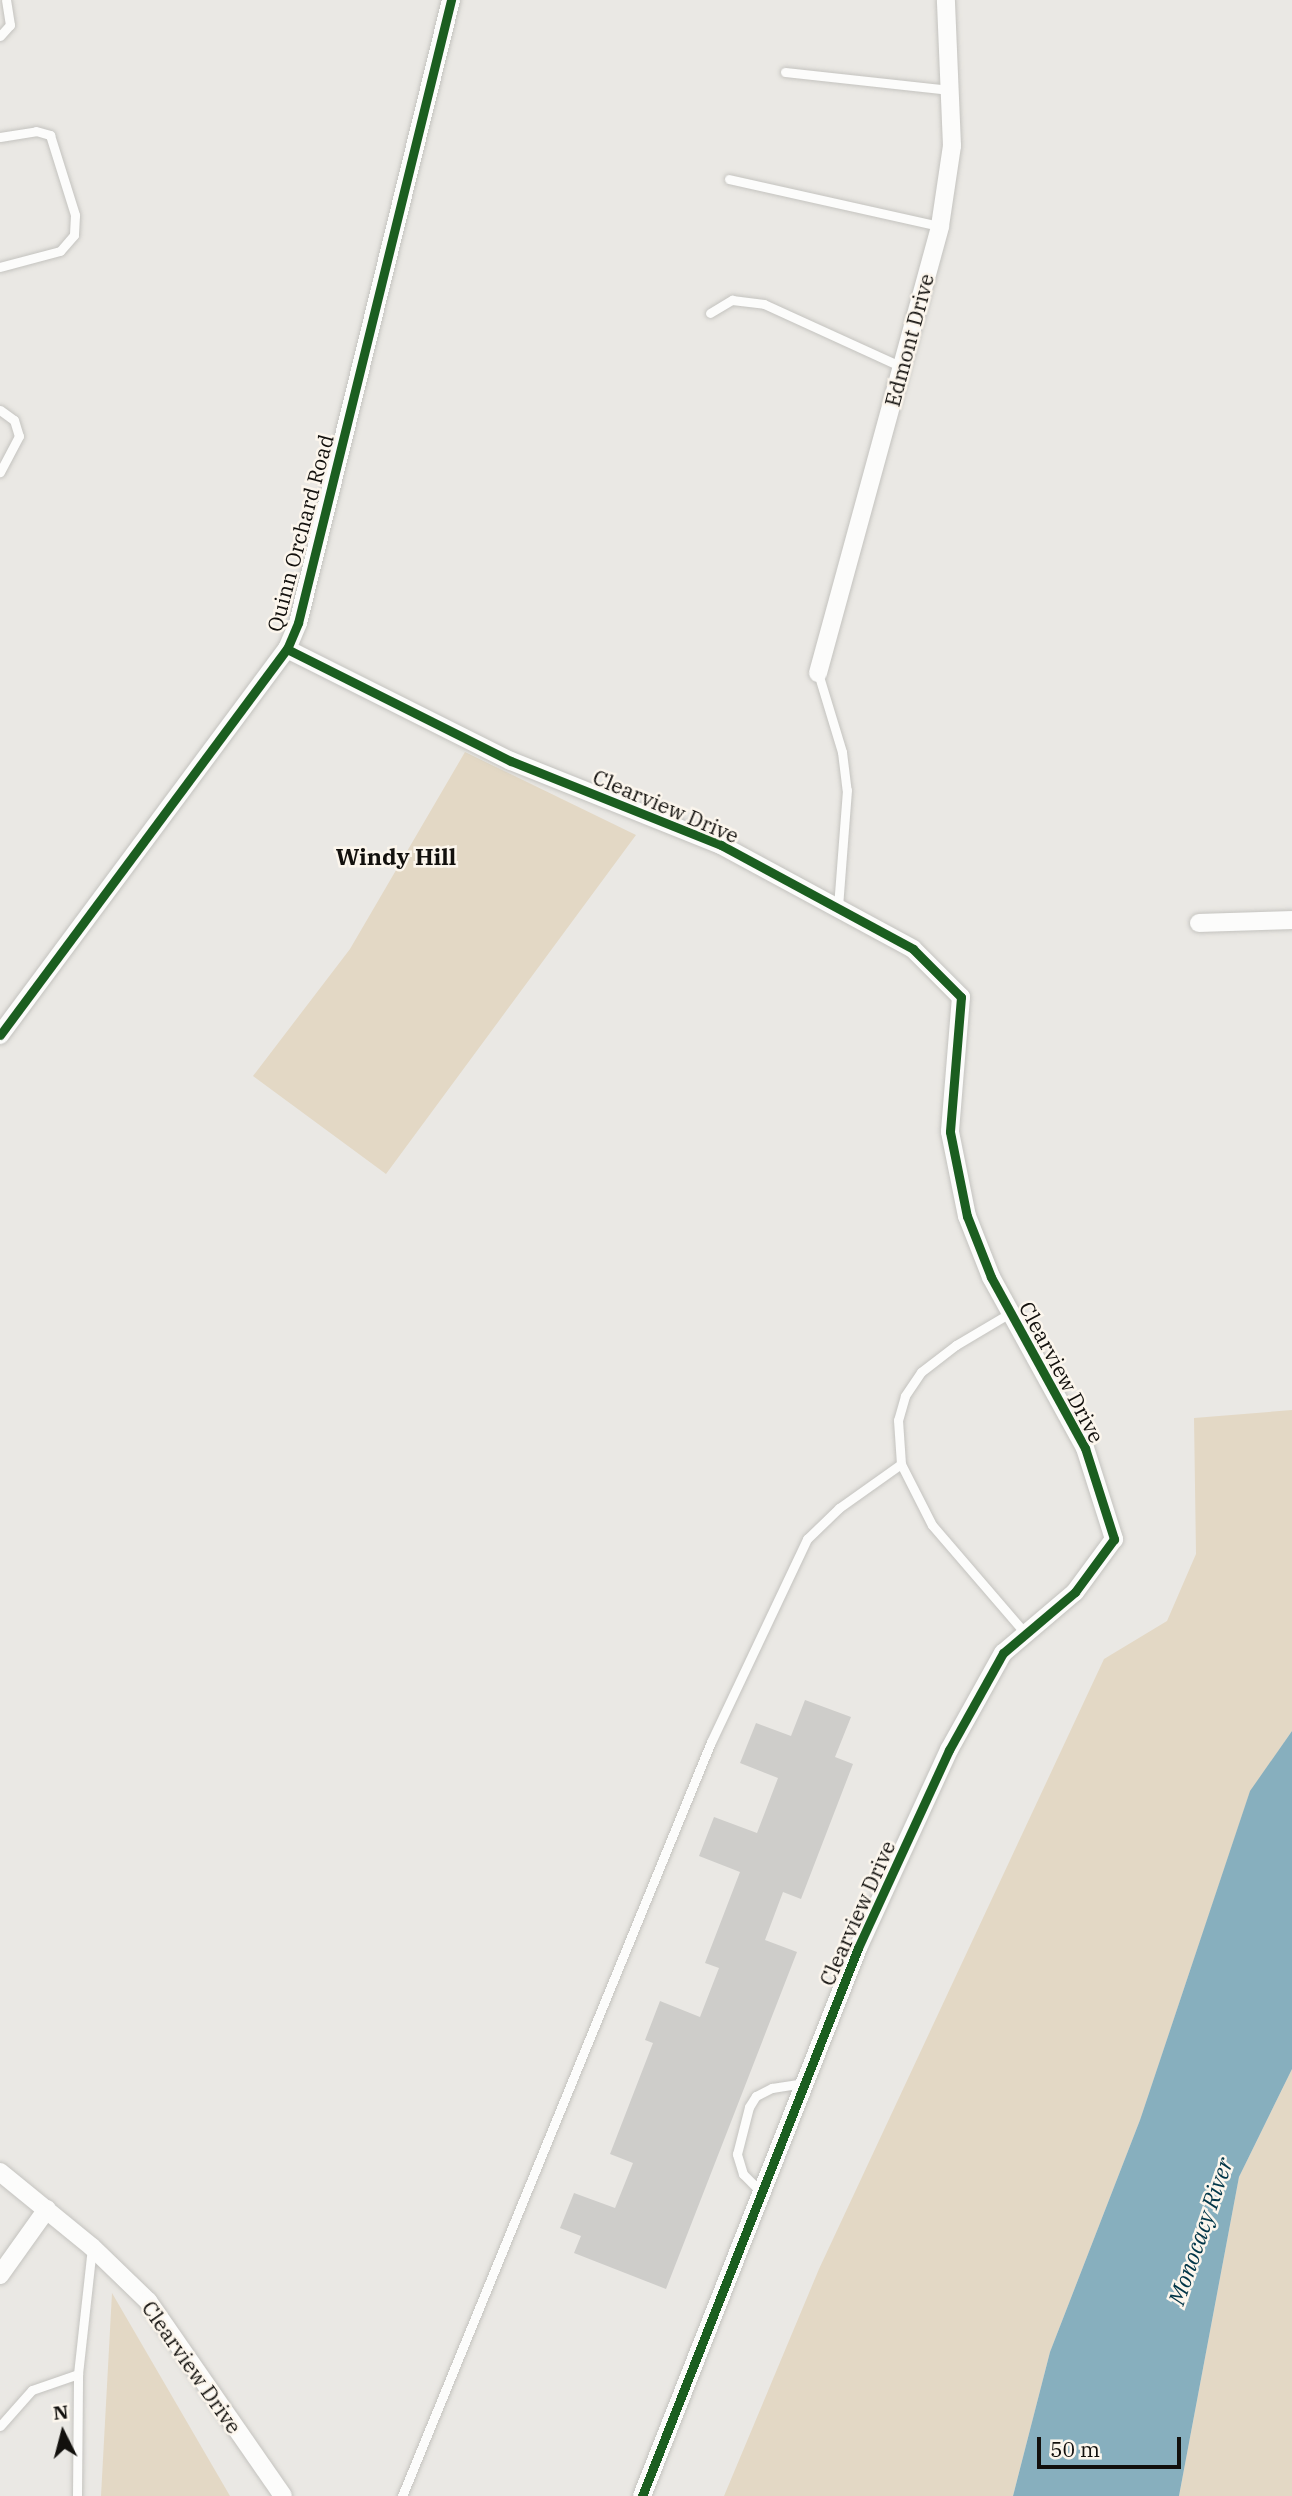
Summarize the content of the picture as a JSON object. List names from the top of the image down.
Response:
{
  "streets": {
    "street": ["Edmont Drive", "Quinn Orchard Road", "Clearview Drive"]
  },
  "crossings": [
    ["Quinn Orchard Road", "Clearview Drive"]
  ],
  "districts": ["Windy Hill"],
  "water": ["Monocacy River"],
  "scale_bar": "50 m",
  "north": "top"
}
